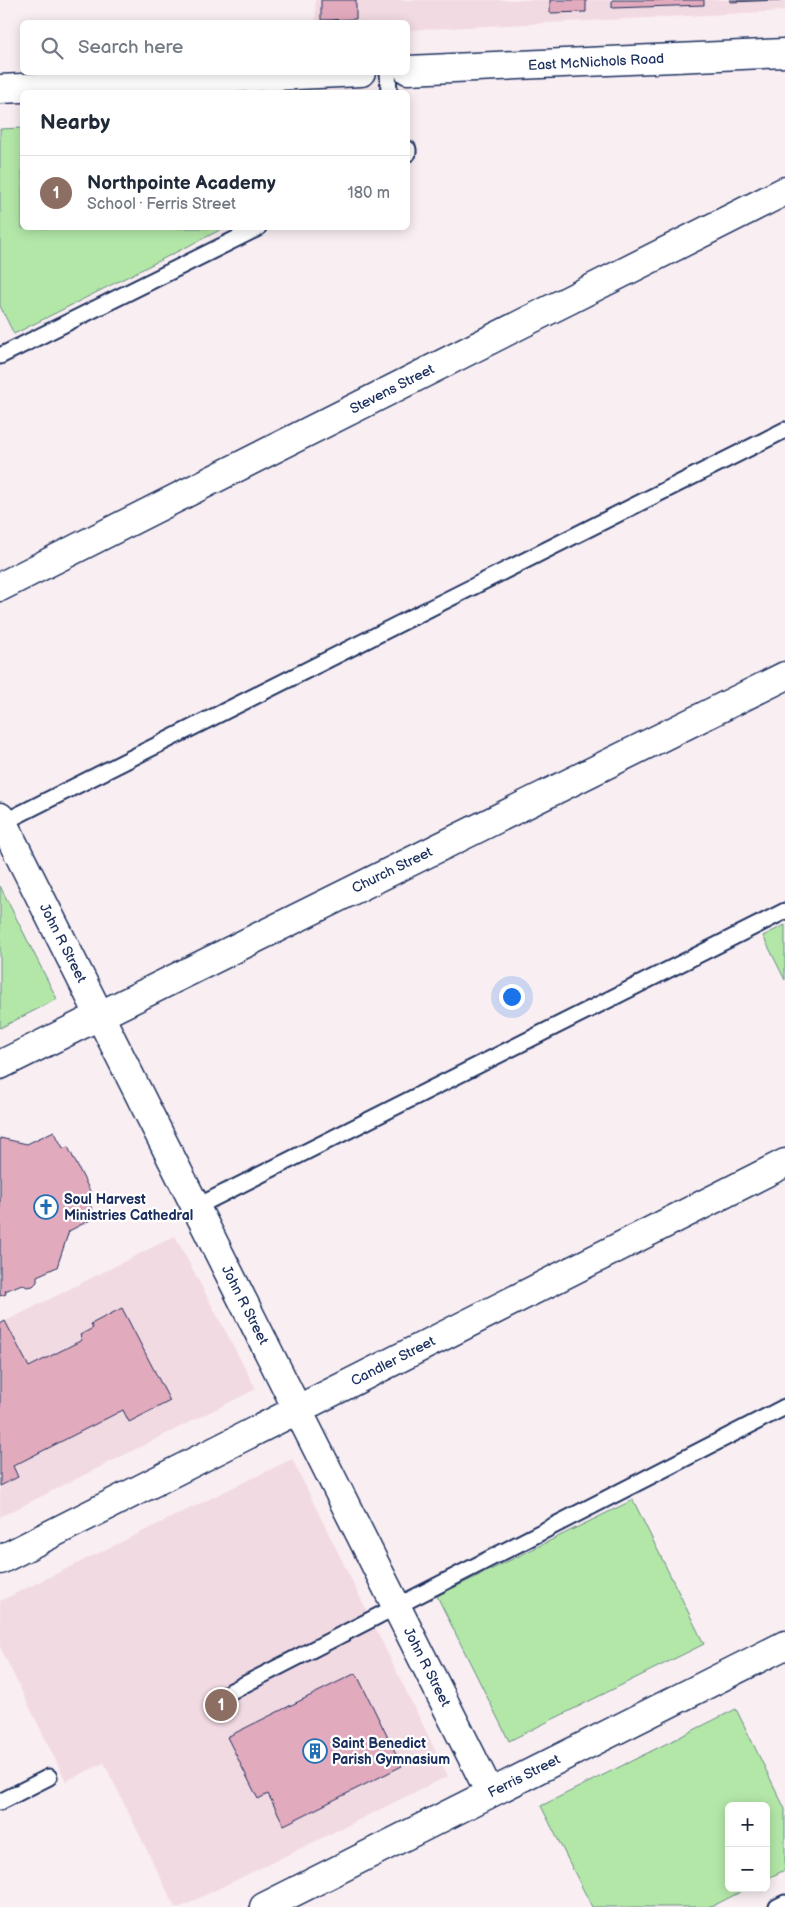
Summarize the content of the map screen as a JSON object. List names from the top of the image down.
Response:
{
  "streets": {
    "street": [
      "East McNichols Road",
      "Stevens Street",
      "Church Street",
      "John R Street",
      "Candler Street",
      "Ferris Street"
    ]
  },
  "crossings": [
    ["Church Street", "John R Street"],
    ["John R Street", "Candler Street"],
    ["John R Street", "Ferris Street"]
  ],
  "places": {
    "church": ["Soul Harvest Ministries Cathedral"],
    "building": ["Saint Benedict Parish Gymnasium"]
  },
  "page": {
    "search": "Search here",
    "heading": "Nearby",
    "list": [
      {
        "mark": "1",
        "name": "Northpointe Academy",
        "note": "School · Ferris Street",
        "value": "180 m"
      }
    ],
    "pins": "1",
    "map_buttons": ["+", "−"]
  }
}
